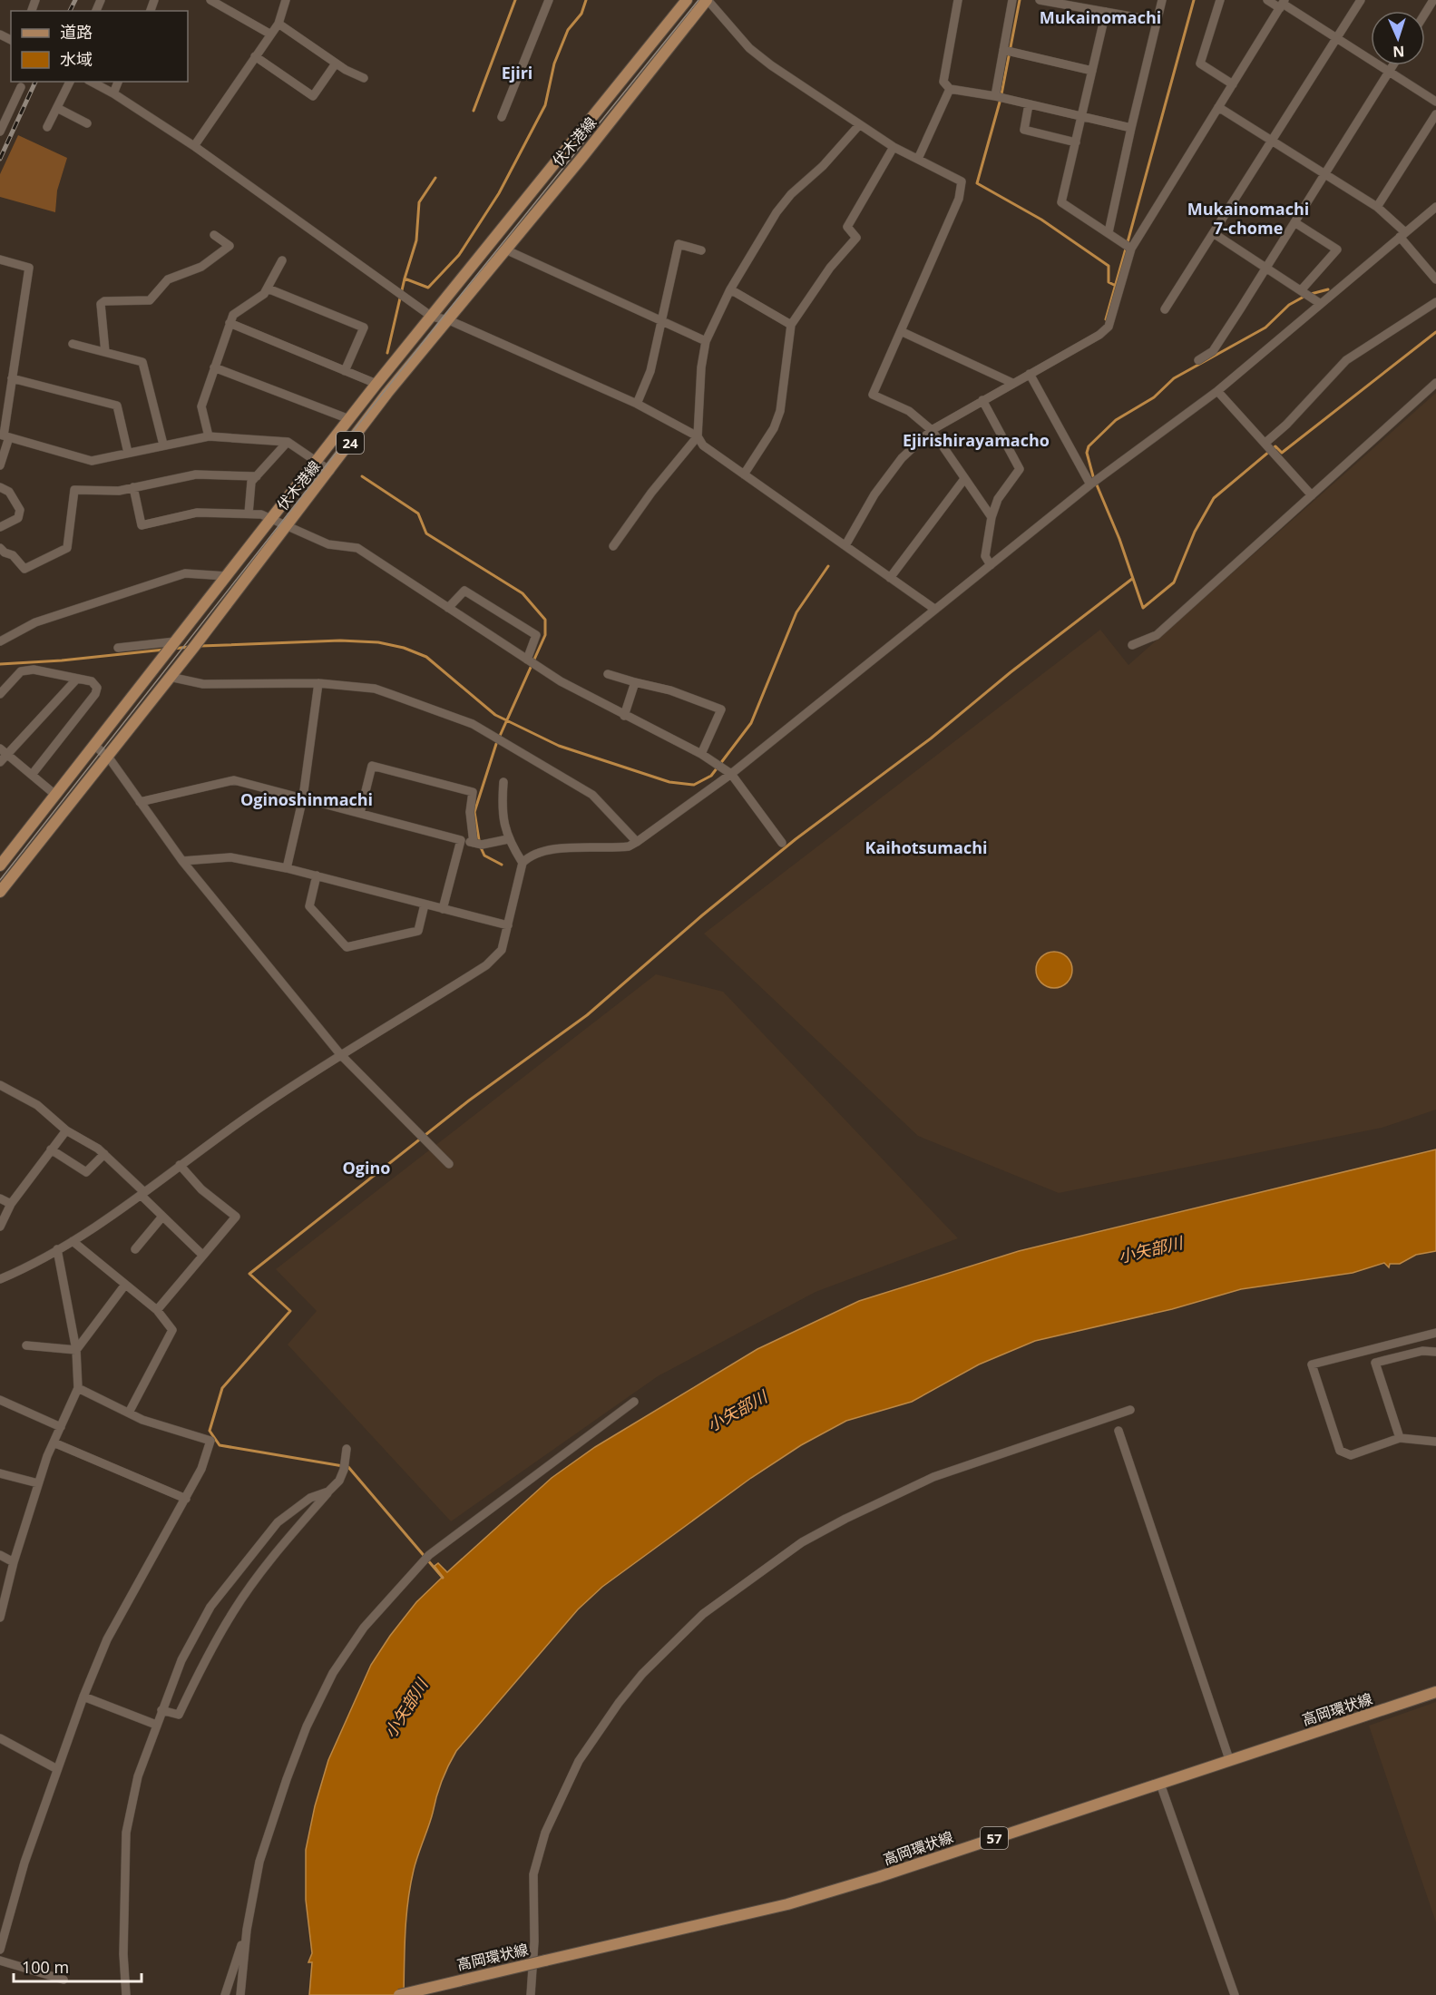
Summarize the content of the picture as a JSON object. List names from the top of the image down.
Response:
{
  "streets": {
    "main road": [
      "伏木港線",
      "24",
      "高岡環状線",
      "57"
    ]
  },
  "districts": [
    "Mukainomachi",
    "Ejiri",
    "Mukainomachi 7-chome",
    "Ejirishirayamacho",
    "Oginoshinmachi",
    "Kaihotsumachi",
    "Ogino"
  ],
  "water": ["小矢部川"],
  "legend": ["道路", "水域"],
  "scale_bar": "100 m",
  "north": "bottom"
}
